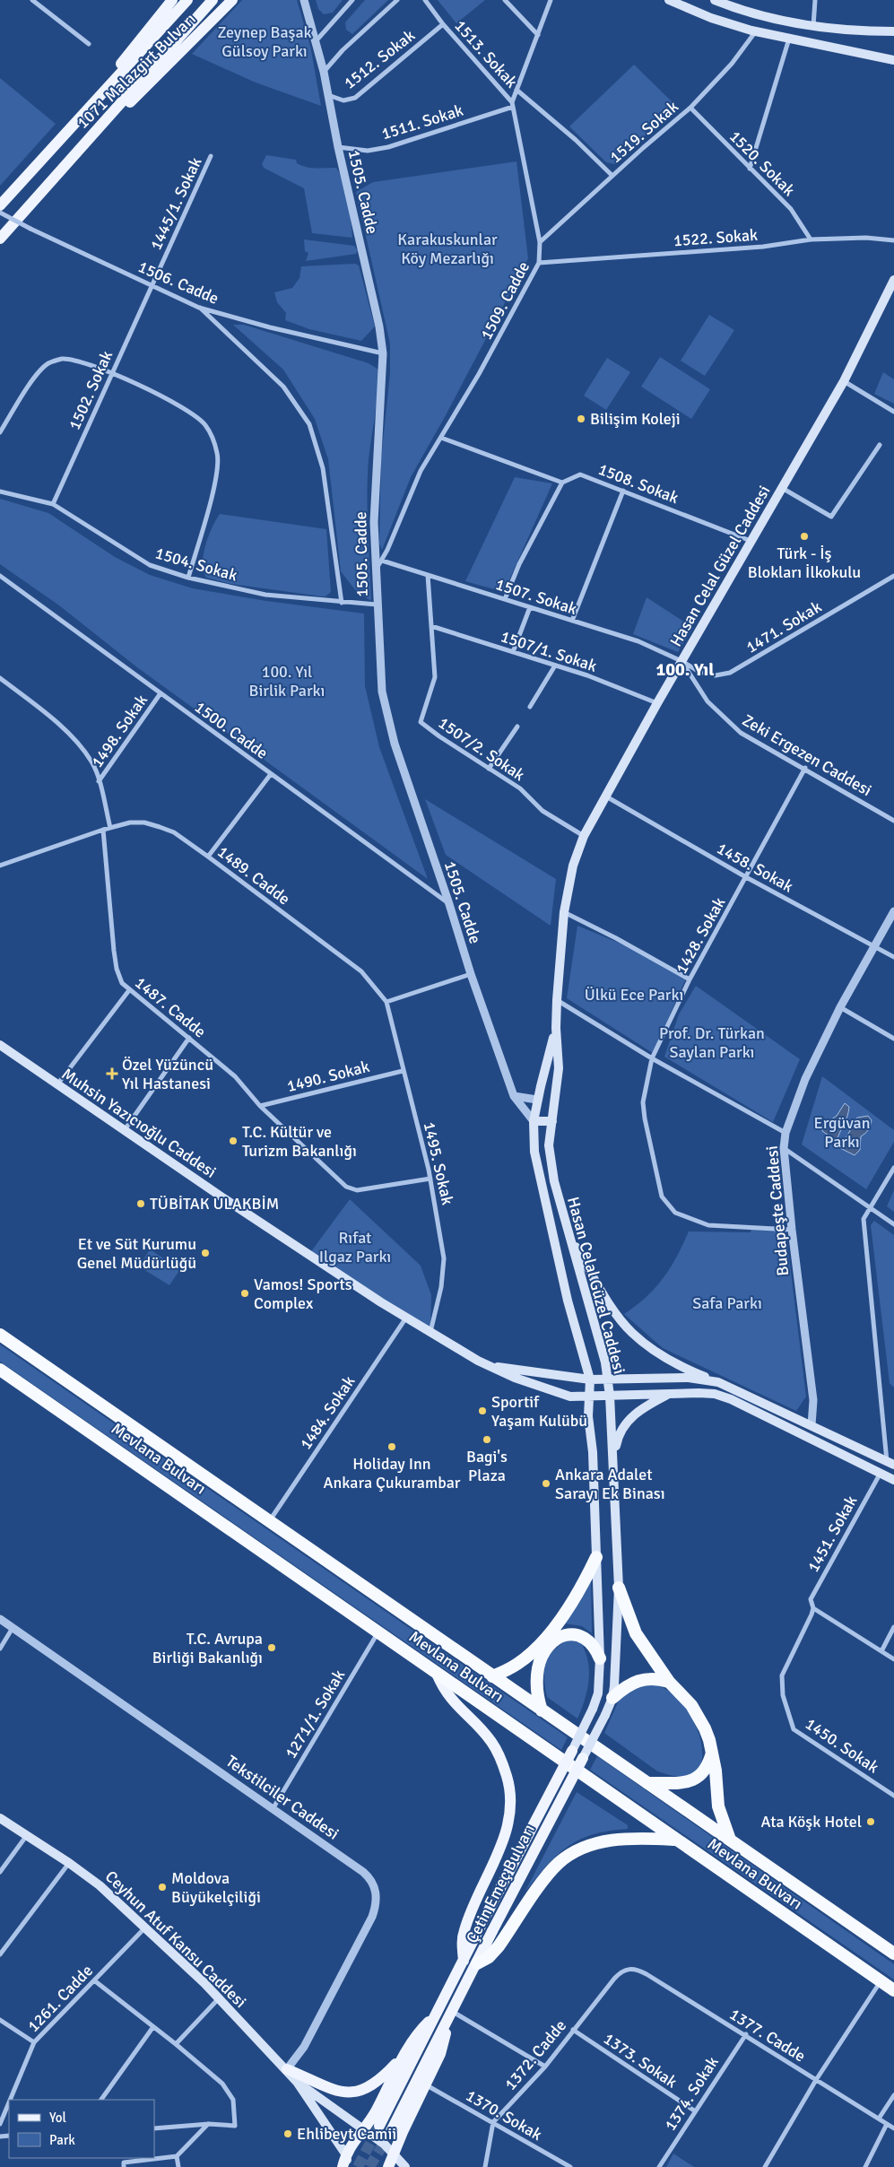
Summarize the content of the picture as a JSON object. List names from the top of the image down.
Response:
{
  "streets": {
    "highway": ["Mevlana Bulvarı"],
    "main road": [
      "1071 Malazgirt Bulvarı",
      "Hasan Celal Güzel Caddesi",
      "Muhsin Yazıcıoğlu Caddesi",
      "Çetin Emeç Bulvarı",
      "Ceyhun Atuf Kansu Caddesi"
    ],
    "street": [
      "1513. Sokak",
      "1512. Sokak",
      "1511. Sokak",
      "1519. Sokak",
      "1520. Sokak",
      "1505. Cadde",
      "1445/1. Sokak",
      "1522. Sokak",
      "1506. Cadde",
      "1509. Cadde",
      "1502. Sokak",
      "1508. Sokak",
      "1504. Sokak",
      "1507. Sokak",
      "1471. Sokak",
      "1507/1. Sokak",
      "1500. Cadde",
      "1498. Sokak",
      "1507/2. Sokak",
      "Zeki Ergezen Caddesi",
      "1458. Sokak",
      "1489. Cadde",
      "1428. Sokak",
      "1487. Cadde",
      "1490. Sokak",
      "1495. Sokak",
      "Budapeşte Caddesi",
      "1484. Sokak",
      "1451. Sokak",
      "1271/1. Sokak",
      "1450. Sokak",
      "Tekstilciler Caddesi",
      "1261. Cadde",
      "1377. Cadde",
      "1372. Cadde",
      "1373. Sokak",
      "1374. Sokak",
      "1370. Sokak"
    ]
  },
  "crossings": [
    ["1513. Sokak", "1512. Sokak"],
    ["1513. Sokak", "1511. Sokak"],
    ["1513. Sokak", "1509. Cadde"],
    ["1512. Sokak", "1505. Cadde"],
    ["1511. Sokak", "1505. Cadde"],
    ["1511. Sokak", "1509. Cadde"],
    ["1519. Sokak", "1520. Sokak"],
    ["1519. Sokak", "1509. Cadde"],
    ["1520. Sokak", "1522. Sokak"],
    ["1505. Cadde", "1506. Cadde"],
    ["1505. Cadde", "1509. Cadde"],
    ["1505. Cadde", "1504. Sokak"],
    ["1505. Cadde", "Hasan Celal Güzel Caddesi"],
    ["1505. Cadde", "1507. Sokak"],
    ["1505. Cadde", "1500. Cadde"],
    ["1445/1. Sokak", "1506. Cadde"],
    ["1445/1. Sokak", "1502. Sokak"],
    ["1522. Sokak", "1509. Cadde"],
    ["1506. Cadde", "1502. Sokak"],
    ["1509. Cadde", "1507. Sokak"],
    ["1502. Sokak", "1504. Sokak"],
    ["1508. Sokak", "Hasan Celal Güzel Caddesi"],
    ["Hasan Celal Güzel Caddesi", "1507. Sokak"],
    ["Hasan Celal Güzel Caddesi", "1471. Sokak"],
    ["Hasan Celal Güzel Caddesi", "1507/1. Sokak"],
    ["Hasan Celal Güzel Caddesi", "1507/2. Sokak"],
    ["Hasan Celal Güzel Caddesi", "Zeki Ergezen Caddesi"],
    ["Hasan Celal Güzel Caddesi", "1458. Sokak"],
    ["Hasan Celal Güzel Caddesi", "Muhsin Yazıcıoğlu Caddesi"],
    ["Hasan Celal Güzel Caddesi", "Çetin Emeç Bulvarı"],
    ["1507. Sokak", "1471. Sokak"],
    ["1507. Sokak", "1507/2. Sokak"],
    ["1507. Sokak", "Zeki Ergezen Caddesi"],
    ["1471. Sokak", "Zeki Ergezen Caddesi"],
    ["1507/1. Sokak", "1507/2. Sokak"],
    ["1500. Cadde", "1498. Sokak"],
    ["Zeki Ergezen Caddesi", "1428. Sokak"],
    ["1458. Sokak", "1428. Sokak"],
    ["1458. Sokak", "Budapeşte Caddesi"],
    ["1489. Cadde", "1487. Cadde"],
    ["1489. Cadde", "1495. Sokak"],
    ["1428. Sokak", "Budapeşte Caddesi"],
    ["1487. Cadde", "1490. Sokak"],
    ["1487. Cadde", "1495. Sokak"],
    ["1490. Sokak", "1495. Sokak"],
    ["Muhsin Yazıcıoğlu Caddesi", "1495. Sokak"],
    ["Muhsin Yazıcıoğlu Caddesi", "Budapeşte Caddesi"],
    ["Muhsin Yazıcıoğlu Caddesi", "1484. Sokak"],
    ["Muhsin Yazıcıoğlu Caddesi", "1451. Sokak"],
    ["1484. Sokak", "Mevlana Bulvarı"],
    ["Mevlana Bulvarı", "1271/1. Sokak"],
    ["1451. Sokak", "1450. Sokak"],
    ["1271/1. Sokak", "Tekstilciler Caddesi"],
    ["Tekstilciler Caddesi", "Ceyhun Atuf Kansu Caddesi"],
    ["Çetin Emeç Bulvarı", "Ceyhun Atuf Kansu Caddesi"],
    ["Çetin Emeç Bulvarı", "1370. Sokak"],
    ["Ceyhun Atuf Kansu Caddesi", "1261. Cadde"],
    ["1377. Cadde", "1372. Cadde"],
    ["1377. Cadde", "1374. Sokak"],
    ["1372. Cadde", "1373. Sokak"],
    ["1372. Cadde", "1370. Sokak"],
    ["1373. Sokak", "1374. Sokak"]
  ],
  "districts": ["100. Yıl"],
  "parks": [
    "Zeynep Başak Gülsoy Parkı",
    "Karakuskunlar Köy Mezarlığı",
    "100. Yıl Birlik Parkı",
    "Ülkü Ece Parkı",
    "Prof. Dr. Türkan Saylan Parkı",
    "Ergüvan Parkı",
    "Rıfat Ilgaz Parkı",
    "Safa Parkı"
  ],
  "places": {
    "other": [
      "Bilişim Koleji",
      "Türk - İş Blokları İlkokulu",
      "T.C. Kültür ve Turizm Bakanlığı",
      "TÜBİTAK ULAKBİM",
      "Et ve Süt Kurumu Genel Müdürlüğü",
      "Vamos! Sports Complex",
      "Sportif Yaşam Kulübü",
      "Bagi's Plaza",
      "Holiday Inn Ankara Çukurambar",
      "Ankara Adalet Sarayı Ek Binası",
      "T.C. Avrupa Birliği Bakanlığı",
      "Ata Köşk Hotel",
      "Moldova Büyükelçiliği",
      "Ehlibeyt Camii"
    ],
    "health": ["Özel Yüzüncü Yıl Hastanesi"]
  },
  "legend": ["Yol", "Park"]
}
